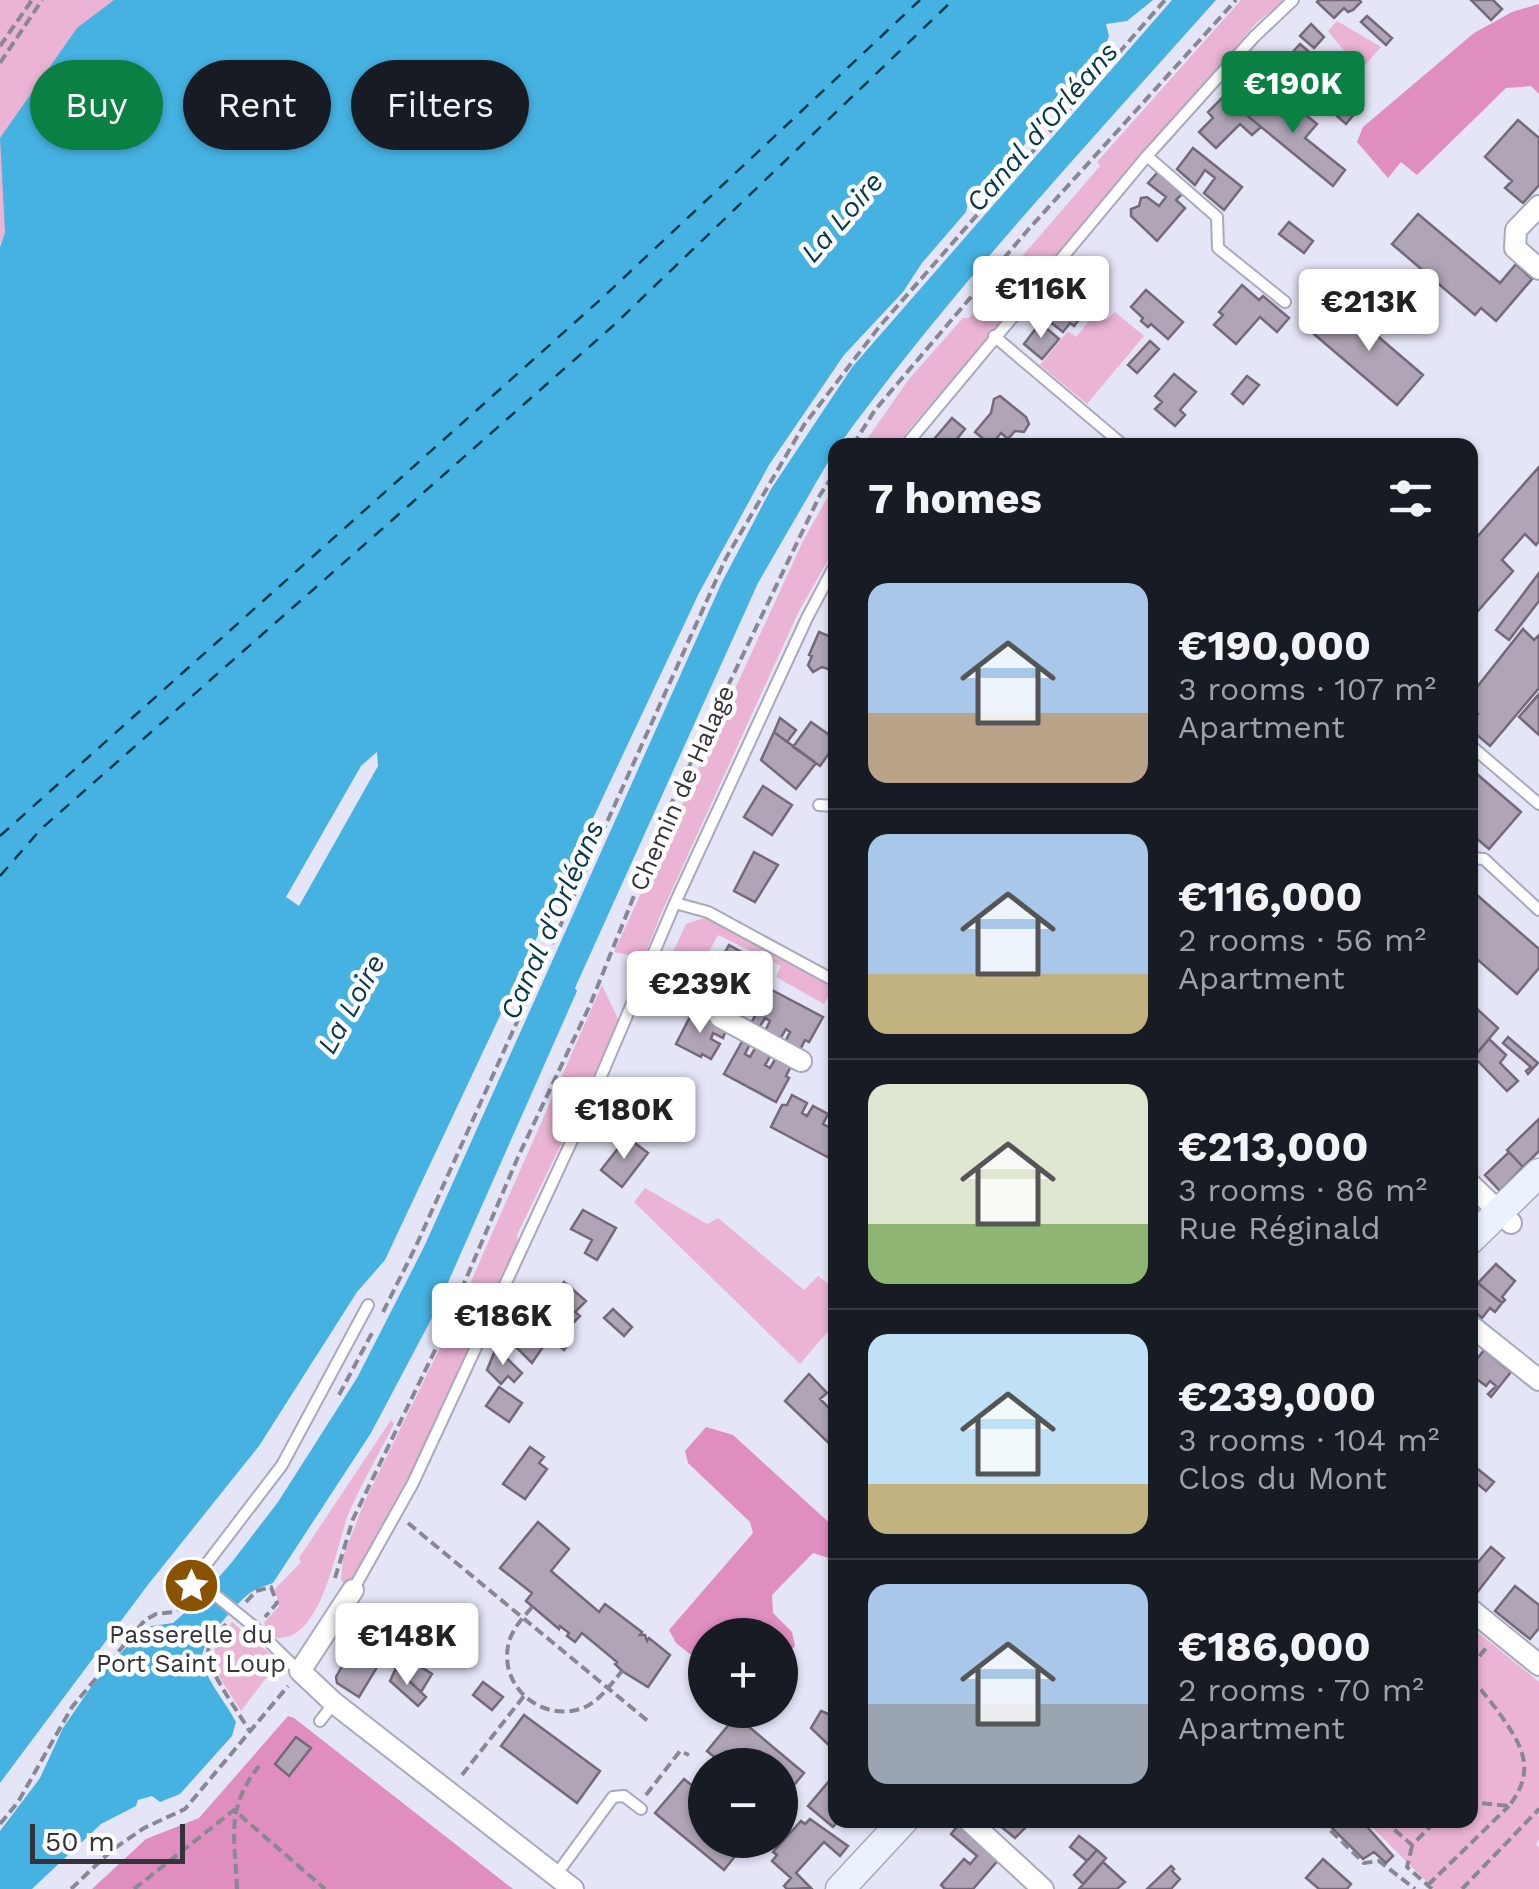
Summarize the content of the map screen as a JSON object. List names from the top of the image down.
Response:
{
  "streets": {
    "lane": ["Chemin de Halage"]
  },
  "water": ["Canal d'Orléans", "La Loire"],
  "places": {
    "place": ["Passerelle du Port Saint Loup"]
  },
  "scale_bar": "50 m",
  "page": {
    "price": [
      "€190K",
      "€116K",
      "€213K",
      "€239K",
      "€180K",
      "€186K",
      "€148K"
    ],
    "chip": ["Buy", "Rent", "Filters"],
    "heading": "7 homes",
    "list": [
      {
        "name": "€190,000",
        "note": "3 rooms · 107 m² · Apartment"
      },
      {
        "name": "€116,000",
        "note": "2 rooms · 56 m² · Apartment"
      },
      {
        "name": "€213,000",
        "note": "3 rooms · 86 m² · Rue Réginald"
      },
      {
        "name": "€239,000",
        "note": "3 rooms · 104 m² · Clos du Mont"
      },
      {
        "name": "€186,000",
        "note": "2 rooms · 70 m² · Apartment"
      }
    ],
    "map_buttons": ["+", "−"],
    "scale": "50 m"
  }
}
